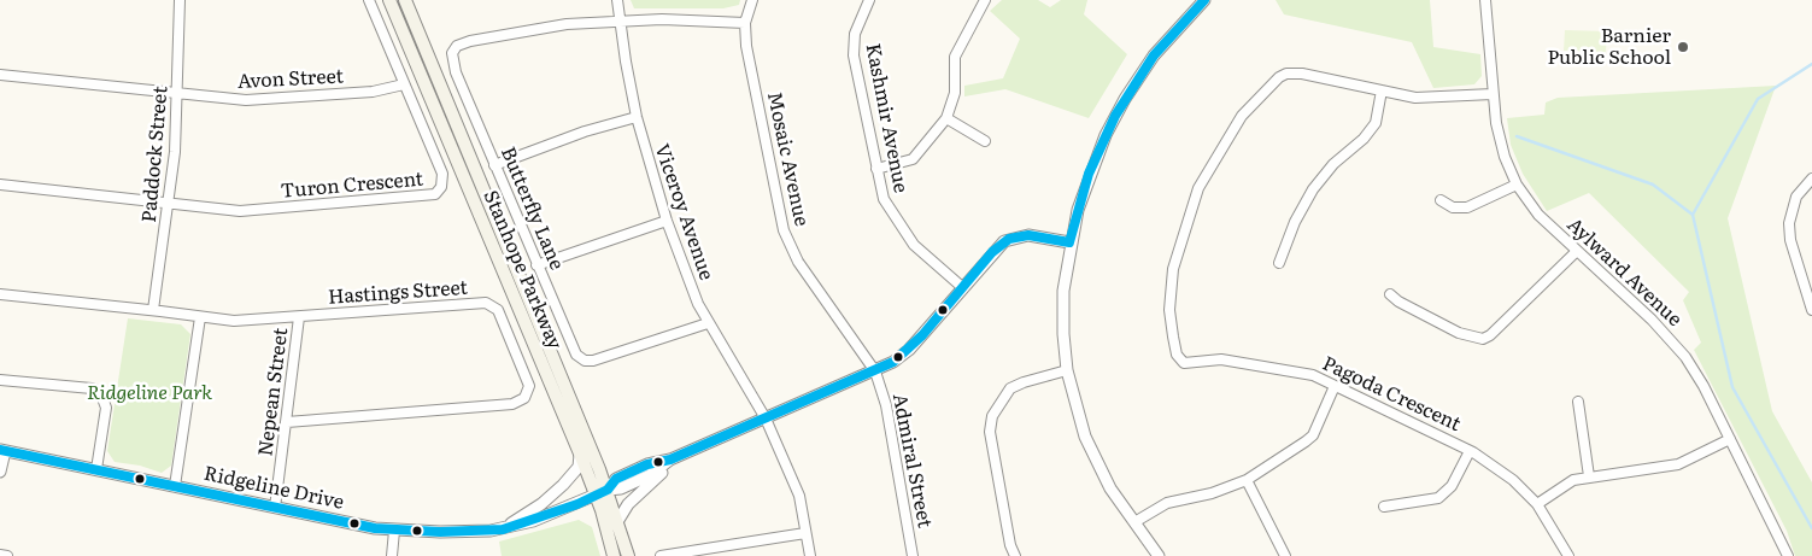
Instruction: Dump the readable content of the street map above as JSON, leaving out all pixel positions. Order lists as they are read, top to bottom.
{
  "streets": {
    "main road": ["Stanhope Parkway"],
    "street": [
      "Avon Street",
      "Kashmir Avenue",
      "Paddock Street",
      "Mosaic Avenue",
      "Turon Crescent",
      "Butterfly Lane",
      "Viceroy Avenue",
      "Aylward Avenue",
      "Hastings Street",
      "Nepean Street",
      "Pagoda Crescent",
      "Admiral Street",
      "Ridgeline Drive"
    ]
  },
  "crossings": [
    ["Avon Street", "Paddock Street"],
    ["Avon Street", "Turon Crescent"],
    ["Kashmir Avenue", "Ridgeline Drive"],
    ["Paddock Street", "Turon Crescent"],
    ["Paddock Street", "Hastings Street"],
    ["Mosaic Avenue", "Admiral Street"],
    ["Mosaic Avenue", "Ridgeline Drive"],
    ["Butterfly Lane", "Viceroy Avenue"],
    ["Viceroy Avenue", "Ridgeline Drive"],
    ["Stanhope Parkway", "Ridgeline Drive"],
    ["Aylward Avenue", "Pagoda Crescent"],
    ["Hastings Street", "Nepean Street"],
    ["Nepean Street", "Ridgeline Drive"],
    ["Admiral Street", "Ridgeline Drive"]
  ],
  "parks": ["Ridgeline Park"],
  "places": ["Barnier Public School"]
}
